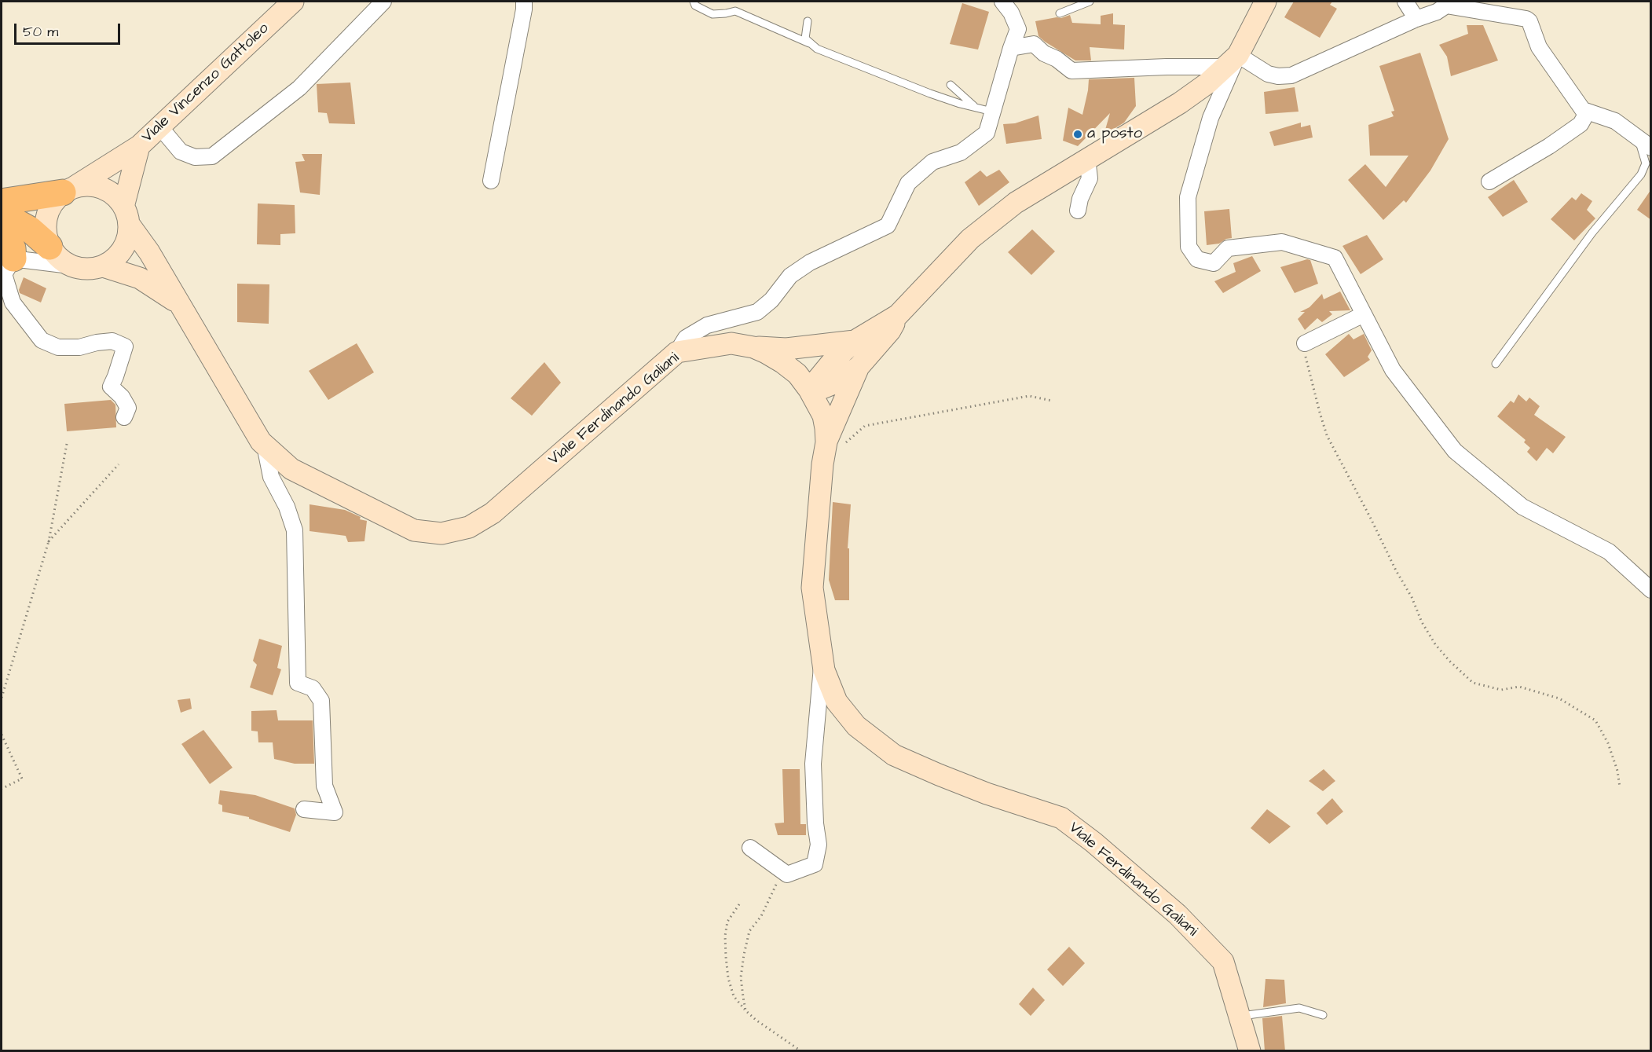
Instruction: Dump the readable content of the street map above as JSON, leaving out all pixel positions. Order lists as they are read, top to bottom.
{
  "streets": {
    "main road": ["Viale Vincenzo Gattoleo", "Viale Ferdinando Galiani"]
  },
  "crossings": [
    ["Viale Vincenzo Gattoleo", "Viale Ferdinando Galiani"]
  ],
  "places": ["a posto"],
  "scale_bar": "50 m"
}
